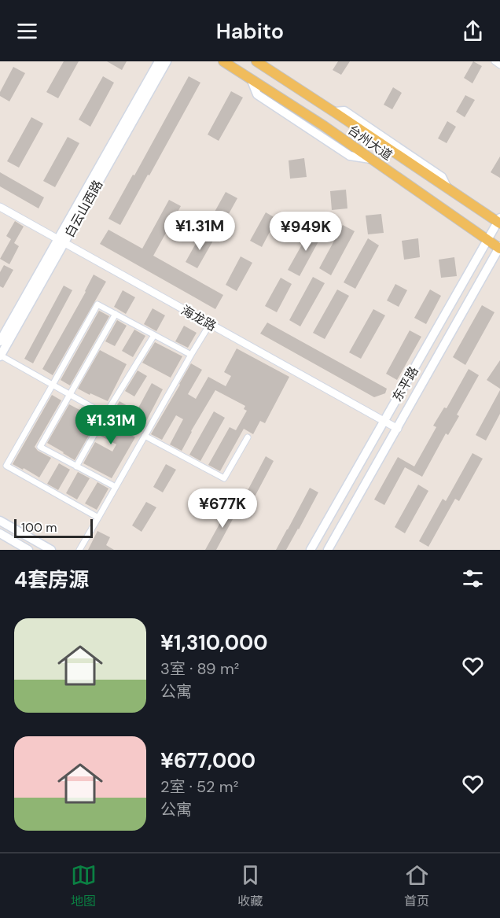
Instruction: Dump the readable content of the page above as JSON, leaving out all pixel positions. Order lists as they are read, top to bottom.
{
  "streets": {
    "main road": ["台州大道", "白云山西路", "东平路"],
    "street": ["海龙路"]
  },
  "crossings": [
    ["台州大道", "东平路"],
    ["白云山西路", "海龙路"],
    ["海龙路", "东平路"]
  ],
  "scale_bar": "100 m",
  "page": {
    "header": "Habito",
    "price": [
      "¥1.31M",
      "¥949K",
      "¥1.31M",
      "¥677K"
    ],
    "scale": "100 m",
    "heading": "4套房源",
    "list": [
      {
        "name": "¥1,310,000",
        "note": "3室 · 89 m² · 公寓"
      },
      {
        "name": "¥677,000",
        "note": "2室 · 52 m² · 公寓"
      }
    ],
    "tabs": ["地图", "收藏", "首页"]
  }
}
